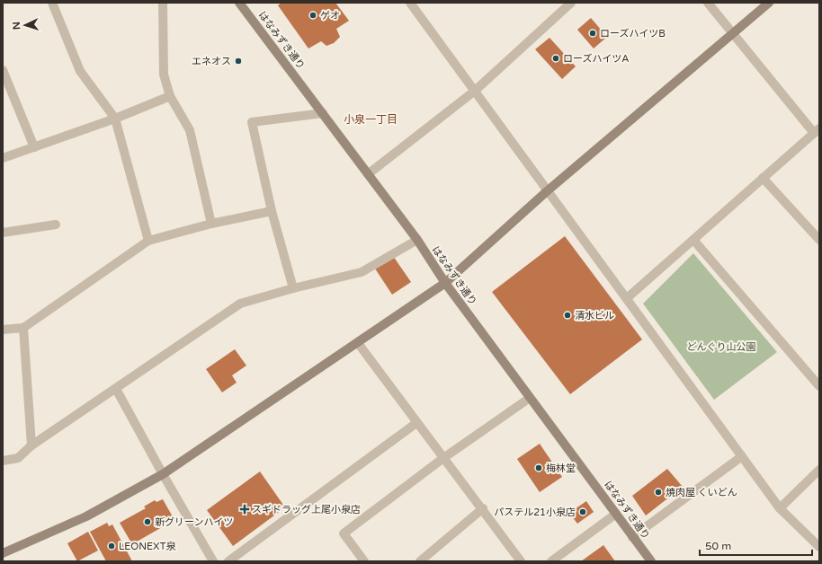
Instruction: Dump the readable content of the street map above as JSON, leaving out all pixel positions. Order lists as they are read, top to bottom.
{
  "streets": {
    "street": ["はなみずき通り"]
  },
  "districts": ["小泉一丁目"],
  "parks": ["どんぐり山公園"],
  "places": {
    "other": [
      "ゲオ",
      "ローズハイツB",
      "ローズハイツA",
      "エネオス",
      "清水ビル",
      "梅林堂",
      "焼肉屋 くいどん",
      "パステル21小泉店",
      "新グリーンハイツ",
      "LEONEXT泉"
    ],
    "health": ["スギドラッグ上尾小泉店"]
  },
  "scale_bar": "50 m",
  "north": "left"
}
